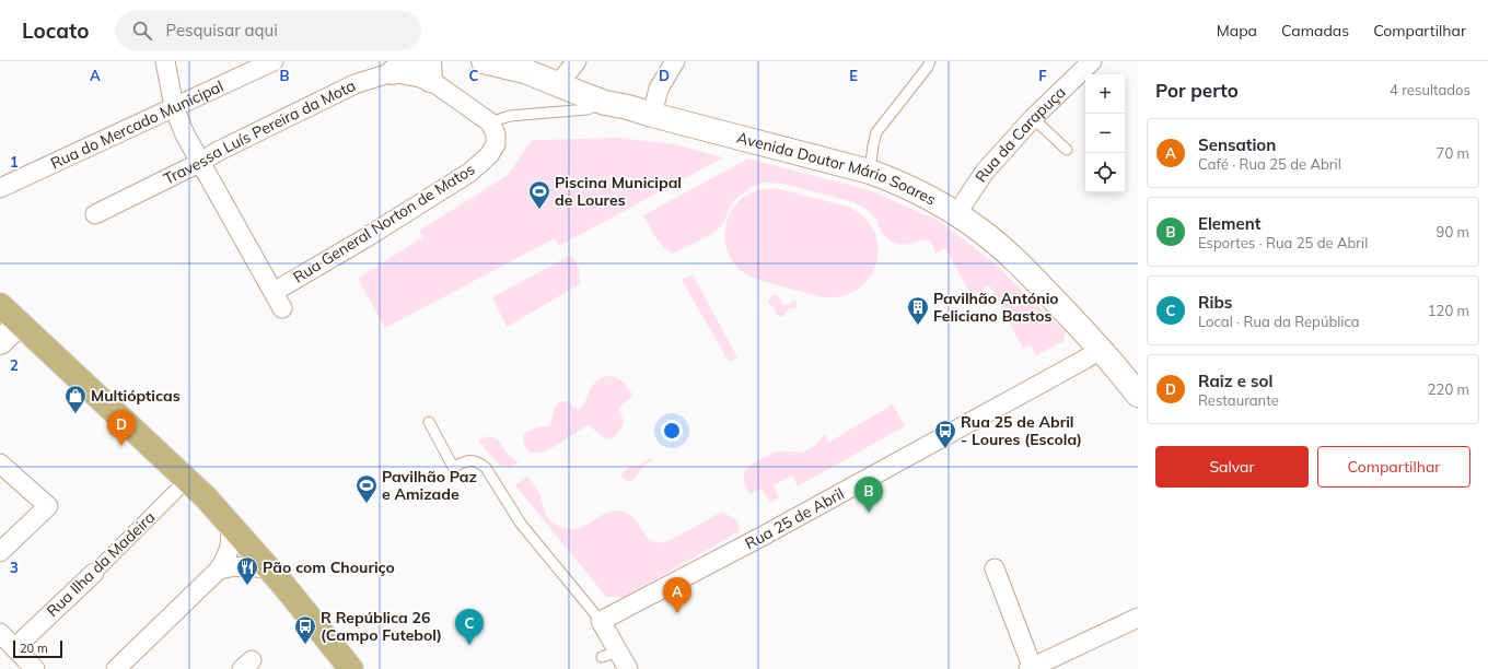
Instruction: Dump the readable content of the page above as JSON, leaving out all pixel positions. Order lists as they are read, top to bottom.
{
  "streets": {
    "street": [
      "Rua do Mercado Municipal",
      "Travessa Luís Pereira da Mota",
      "Rua da Carapuça",
      "Avenida Doutor Mário Soares",
      "Rua General Norton de Matos",
      "Rua 25 de Abril",
      "Rua Ilha da Madeira"
    ]
  },
  "crossings": [
    ["Travessa Luís Pereira da Mota", "Rua General Norton de Matos"],
    ["Rua da Carapuça", "Avenida Doutor Mário Soares"],
    ["Avenida Doutor Mário Soares", "Rua 25 de Abril"]
  ],
  "places": {
    "sports": ["Piscina Municipal de Loures", "Pavilhão Paz e Amizade"],
    "building": ["Pavilhão António Feliciano Bastos"],
    "shop": ["Multiópticas"],
    "bus stop": ["Rua 25 de Abril - Loures (Escola)", "R República 26 (Campo Futebol)"],
    "restaurant": ["Pão com Chouriço"]
  },
  "scale_bar": "20 m",
  "page": {
    "header": "Locato",
    "search": "Pesquisar aqui",
    "nav": ["Mapa", "Camadas", "Compartilhar"],
    "heading": ["Por perto", "4 resultados"],
    "map_buttons": ["+", "−"],
    "list": [
      {
        "mark": "A",
        "name": "Sensation",
        "note": "Café · Rua 25 de Abril",
        "value": "70 m"
      },
      {
        "mark": "B",
        "name": "Element",
        "note": "Esportes · Rua 25 de Abril",
        "value": "90 m"
      },
      {
        "mark": "C",
        "name": "Ribs",
        "note": "Local · Rua da República",
        "value": "120 m"
      },
      {
        "mark": "D",
        "name": "Raiz e sol",
        "note": "Restaurante",
        "value": "220 m"
      }
    ],
    "pins": [
      "D",
      "B",
      "A",
      "C"
    ],
    "buttons": ["Salvar", "Compartilhar"],
    "scale": "20 m"
  },
  "grid": {
    "columns": [
      "A",
      "B",
      "C",
      "D",
      "E",
      "F"
    ],
    "rows": ["1", "2", "3"]
  }
}
